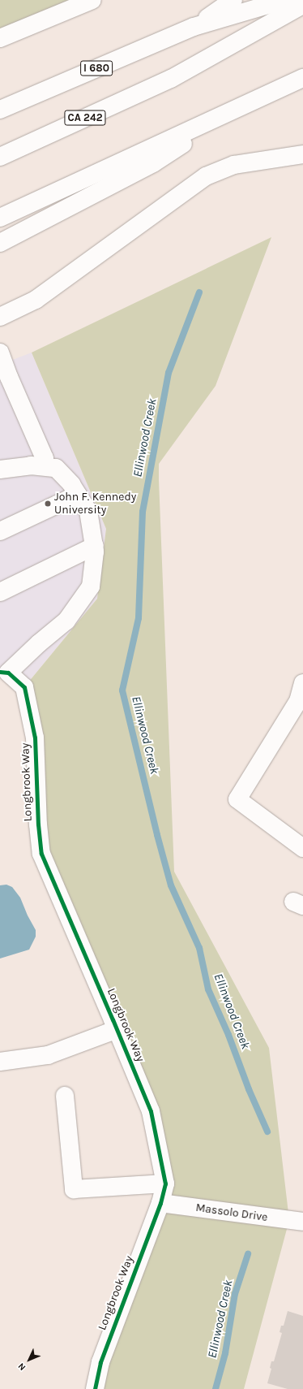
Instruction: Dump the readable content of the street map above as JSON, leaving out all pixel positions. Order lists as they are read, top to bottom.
{
  "streets": {
    "main road": [
      "I 680",
      "CA 242",
      "Longbrook Way",
      "Massolo Drive"
    ]
  },
  "crossings": [
    ["Longbrook Way", "Massolo Drive"]
  ],
  "water": ["Ellinwood Creek"],
  "places": ["John F. Kennedy University"],
  "north": "bottom left"
}
